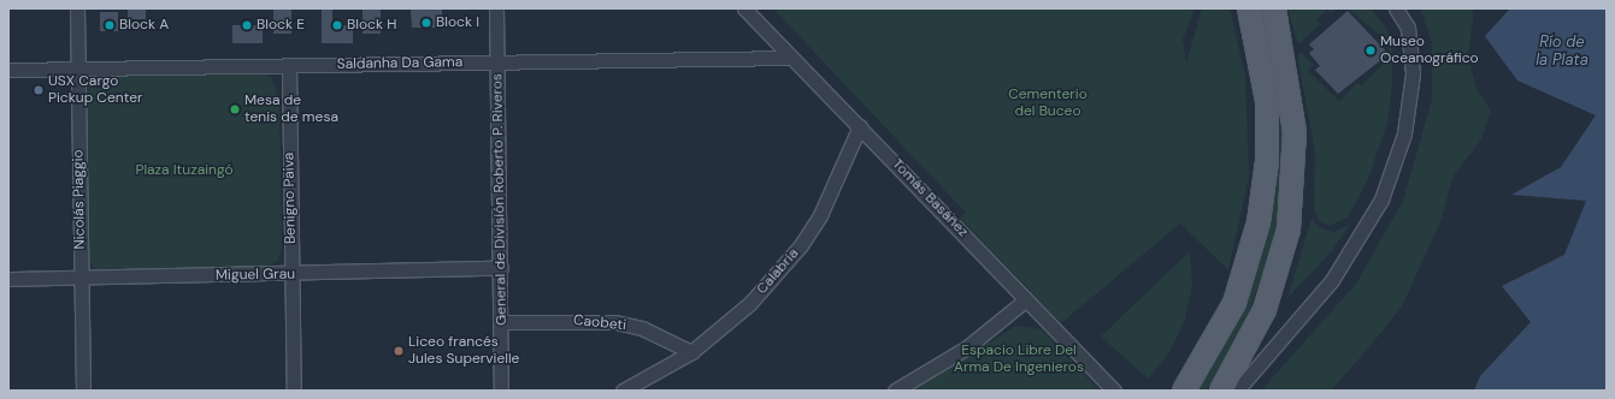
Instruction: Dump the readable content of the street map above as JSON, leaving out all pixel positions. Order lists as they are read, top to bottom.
{
  "streets": {
    "street": [
      "Saldanha Da Gama",
      "Benigno Paiva",
      "Tomás Basáñez",
      "Nicolás Piaggio",
      "General de División Roberto P. Riveros",
      "Calabria",
      "Miguel Grau",
      "Caobeti"
    ]
  },
  "crossings": [
    ["Saldanha Da Gama", "Benigno Paiva"],
    ["Saldanha Da Gama", "Tomás Basáñez"],
    ["Saldanha Da Gama", "Nicolás Piaggio"],
    ["Saldanha Da Gama", "General de División Roberto P. Riveros"],
    ["Benigno Paiva", "Miguel Grau"],
    ["Tomás Basáñez", "Calabria"],
    ["Nicolás Piaggio", "Miguel Grau"],
    ["General de División Roberto P. Riveros", "Miguel Grau"],
    ["General de División Roberto P. Riveros", "Caobeti"],
    ["Calabria", "Caobeti"]
  ],
  "water": ["Río de la Plata"],
  "parks": ["Cementerio del Buceo", "Plaza Ituzaingó", "Espacio Libre Del Arma De Ingenieros"],
  "places": [
    "Block I",
    "Block A",
    "Block E",
    "Block H",
    "Museo Oceanográfico",
    "USX Cargo Pickup Center",
    "Mesa de tenis de mesa",
    "Liceo francés Jules Supervielle"
  ]
}
